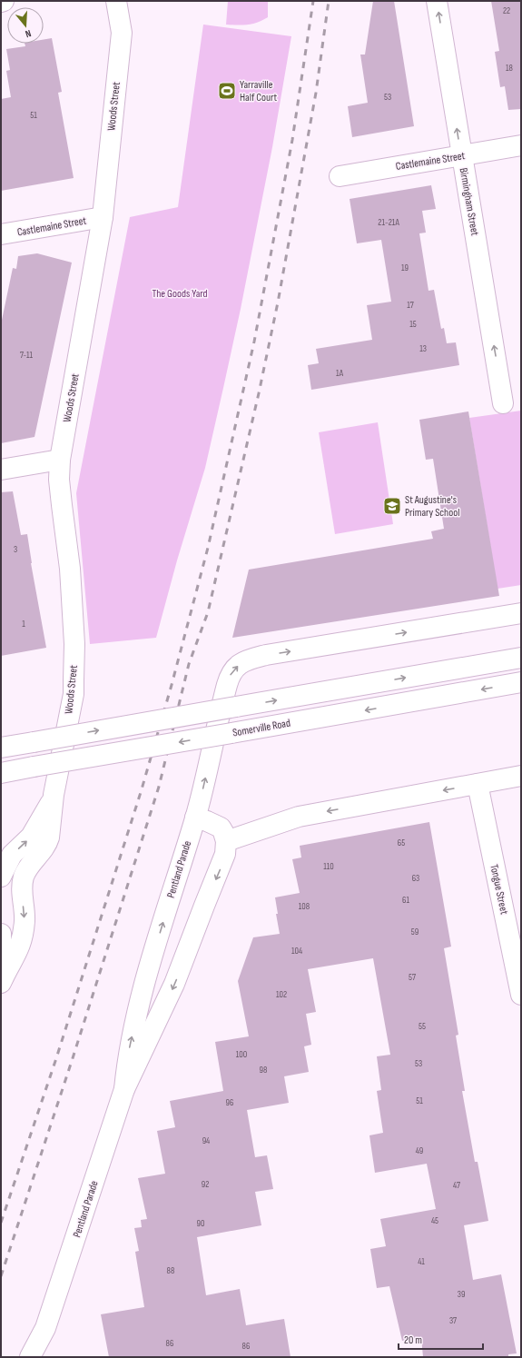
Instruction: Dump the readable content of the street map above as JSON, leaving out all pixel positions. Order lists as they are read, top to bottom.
{
  "streets": {
    "street": [
      "Woods Street",
      "Castlemaine Street",
      "Birmingham Street",
      "Somerville Road",
      "Pentland Parade",
      "Tongue Street"
    ]
  },
  "crossings": [
    ["Woods Street", "Castlemaine Street"],
    ["Castlemaine Street", "Birmingham Street"]
  ],
  "one_way": ["Birmingham Street"],
  "parks": ["The Goods Yard"],
  "places": {
    "sports": ["Yarraville Half Court"],
    "school or university": ["St Augustine's Primary School"]
  },
  "house_numbers": [
    "22",
    "18",
    "53",
    "51",
    "21-21A",
    "19",
    "17",
    "15",
    "13",
    "7-11",
    "1A",
    "3",
    "1",
    "65",
    "110",
    "63",
    "61",
    "108",
    "59",
    "104",
    "57",
    "102",
    "55",
    "100",
    "53",
    "98",
    "51",
    "96",
    "94",
    "49",
    "92",
    "47",
    "45",
    "90",
    "41",
    "88",
    "39",
    "37",
    "86",
    "86"
  ],
  "scale_bar": "20 m",
  "north": "bottom"
}
